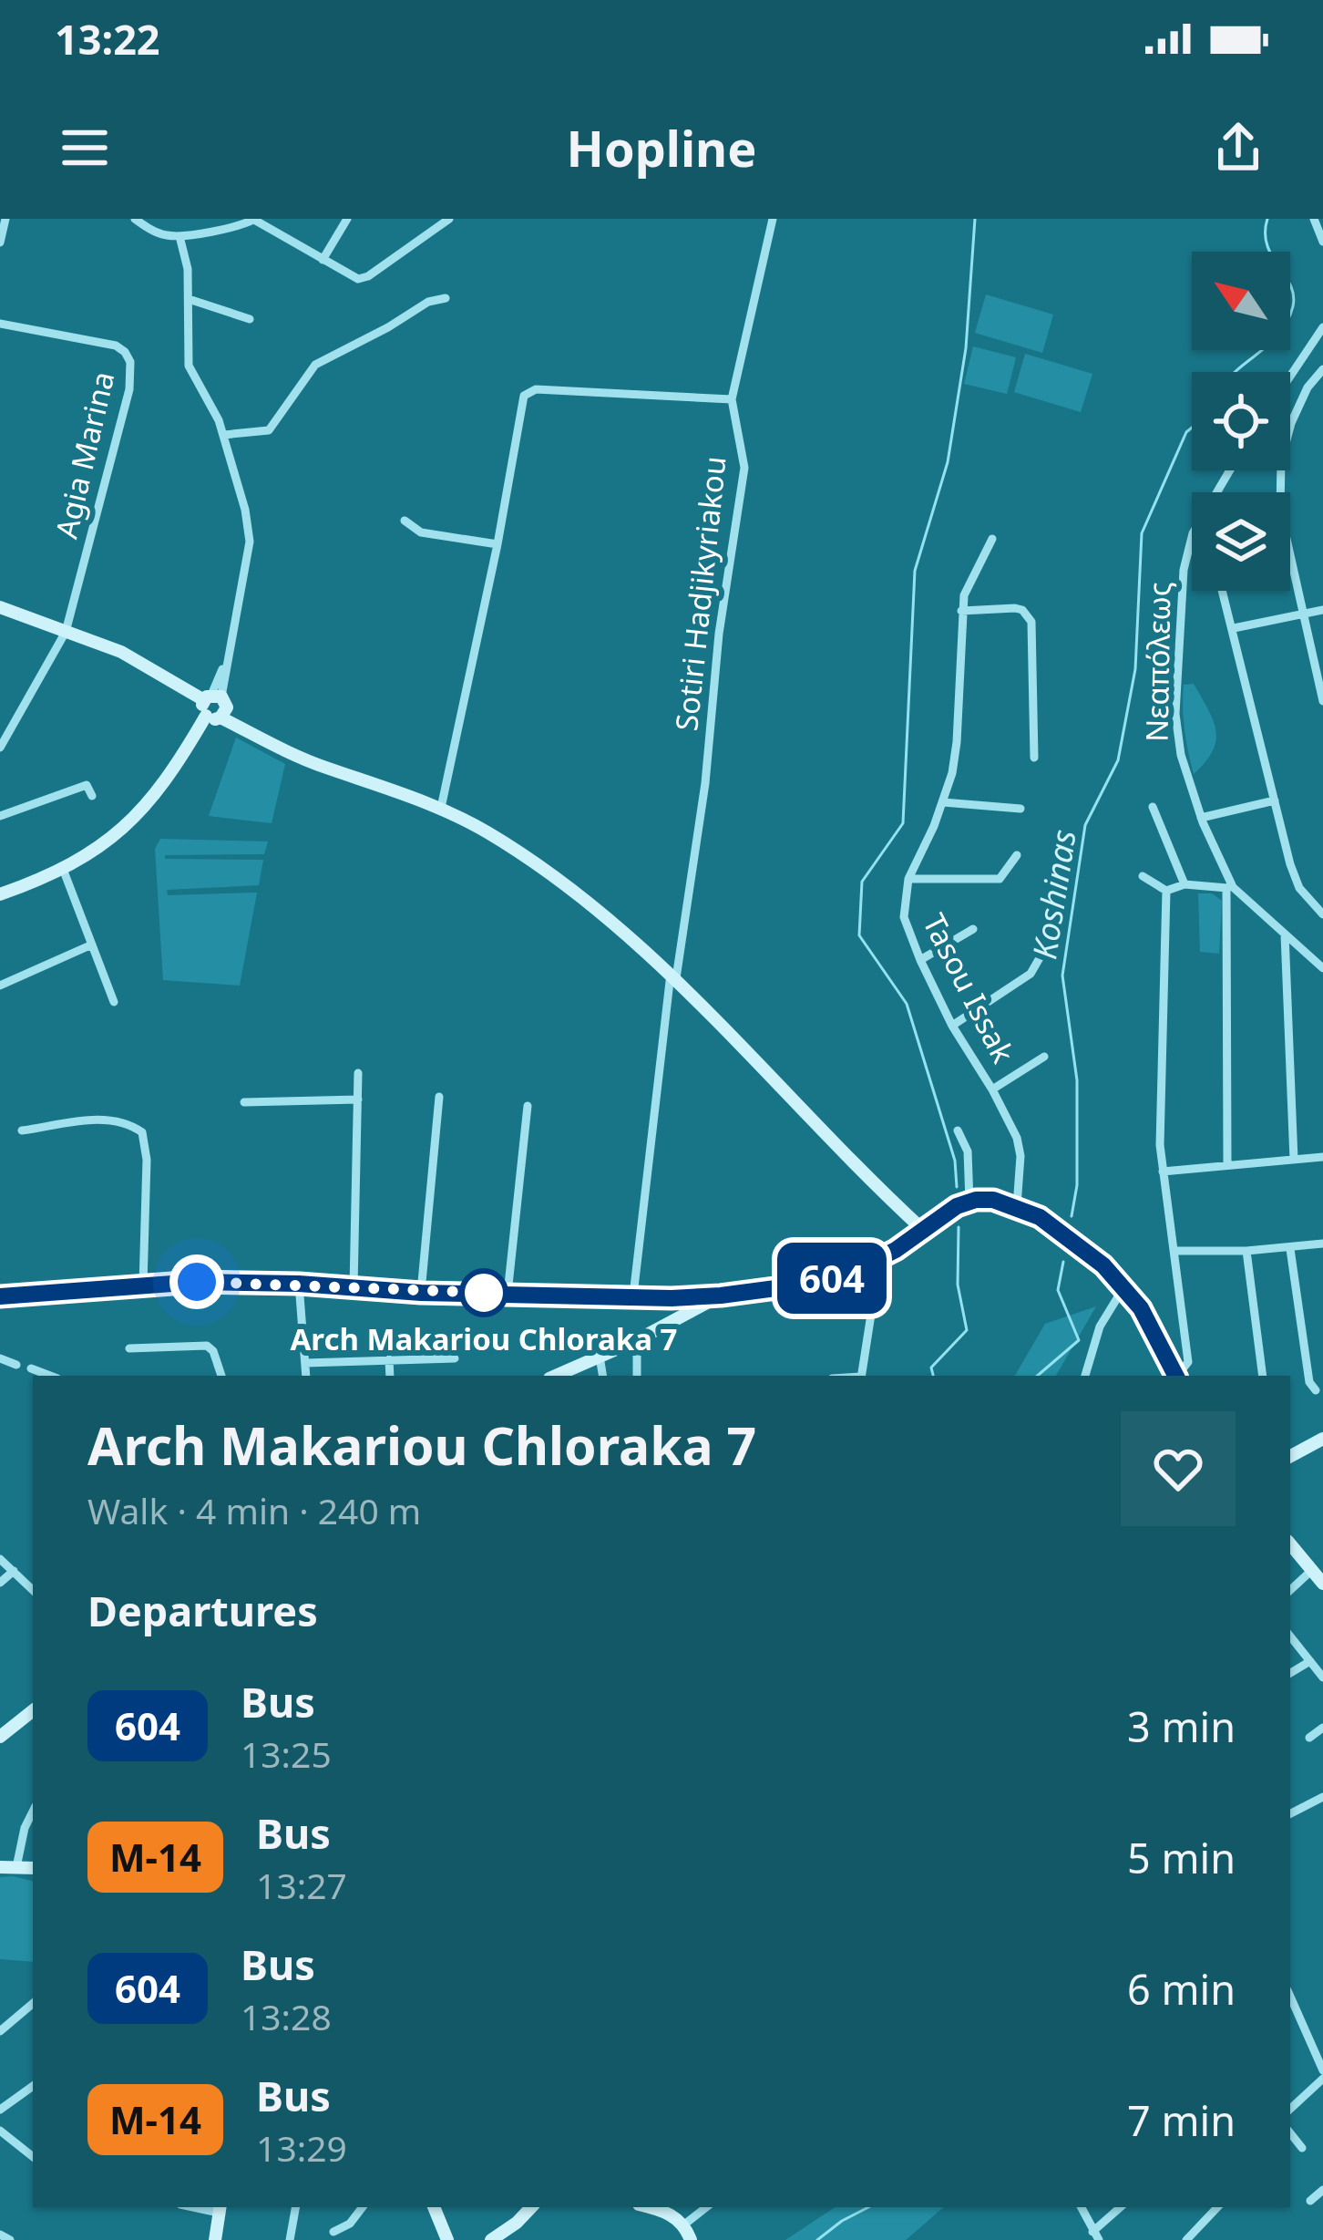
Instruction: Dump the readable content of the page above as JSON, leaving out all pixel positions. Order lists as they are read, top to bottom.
{
  "streets": {
    "street": [
      "Agia Marina",
      "Sotiri Hadjikyriakou",
      "Νεαπόλεως",
      "Tasou Issak"
    ]
  },
  "water": ["Koshinas"],
  "places": ["Arch Makariou Chloraka 7"],
  "lines": ["bus line 604"],
  "north": "top left",
  "page": {
    "status": "13:22",
    "header": "Hopline",
    "on_map": "604",
    "heading": [
      ["Arch Makariou Chloraka 7", "Walk · 4 min · 240 m"],
      "Departures"
    ],
    "list": [
      {
        "mark": "604",
        "name": "Bus",
        "note": "13:25",
        "value": "3 min"
      },
      {
        "mark": "M-14",
        "name": "Bus",
        "note": "13:27",
        "value": "5 min"
      },
      {
        "mark": "604",
        "name": "Bus",
        "note": "13:28",
        "value": "6 min"
      },
      {
        "mark": "M-14",
        "name": "Bus",
        "note": "13:29",
        "value": "7 min"
      }
    ]
  }
}
